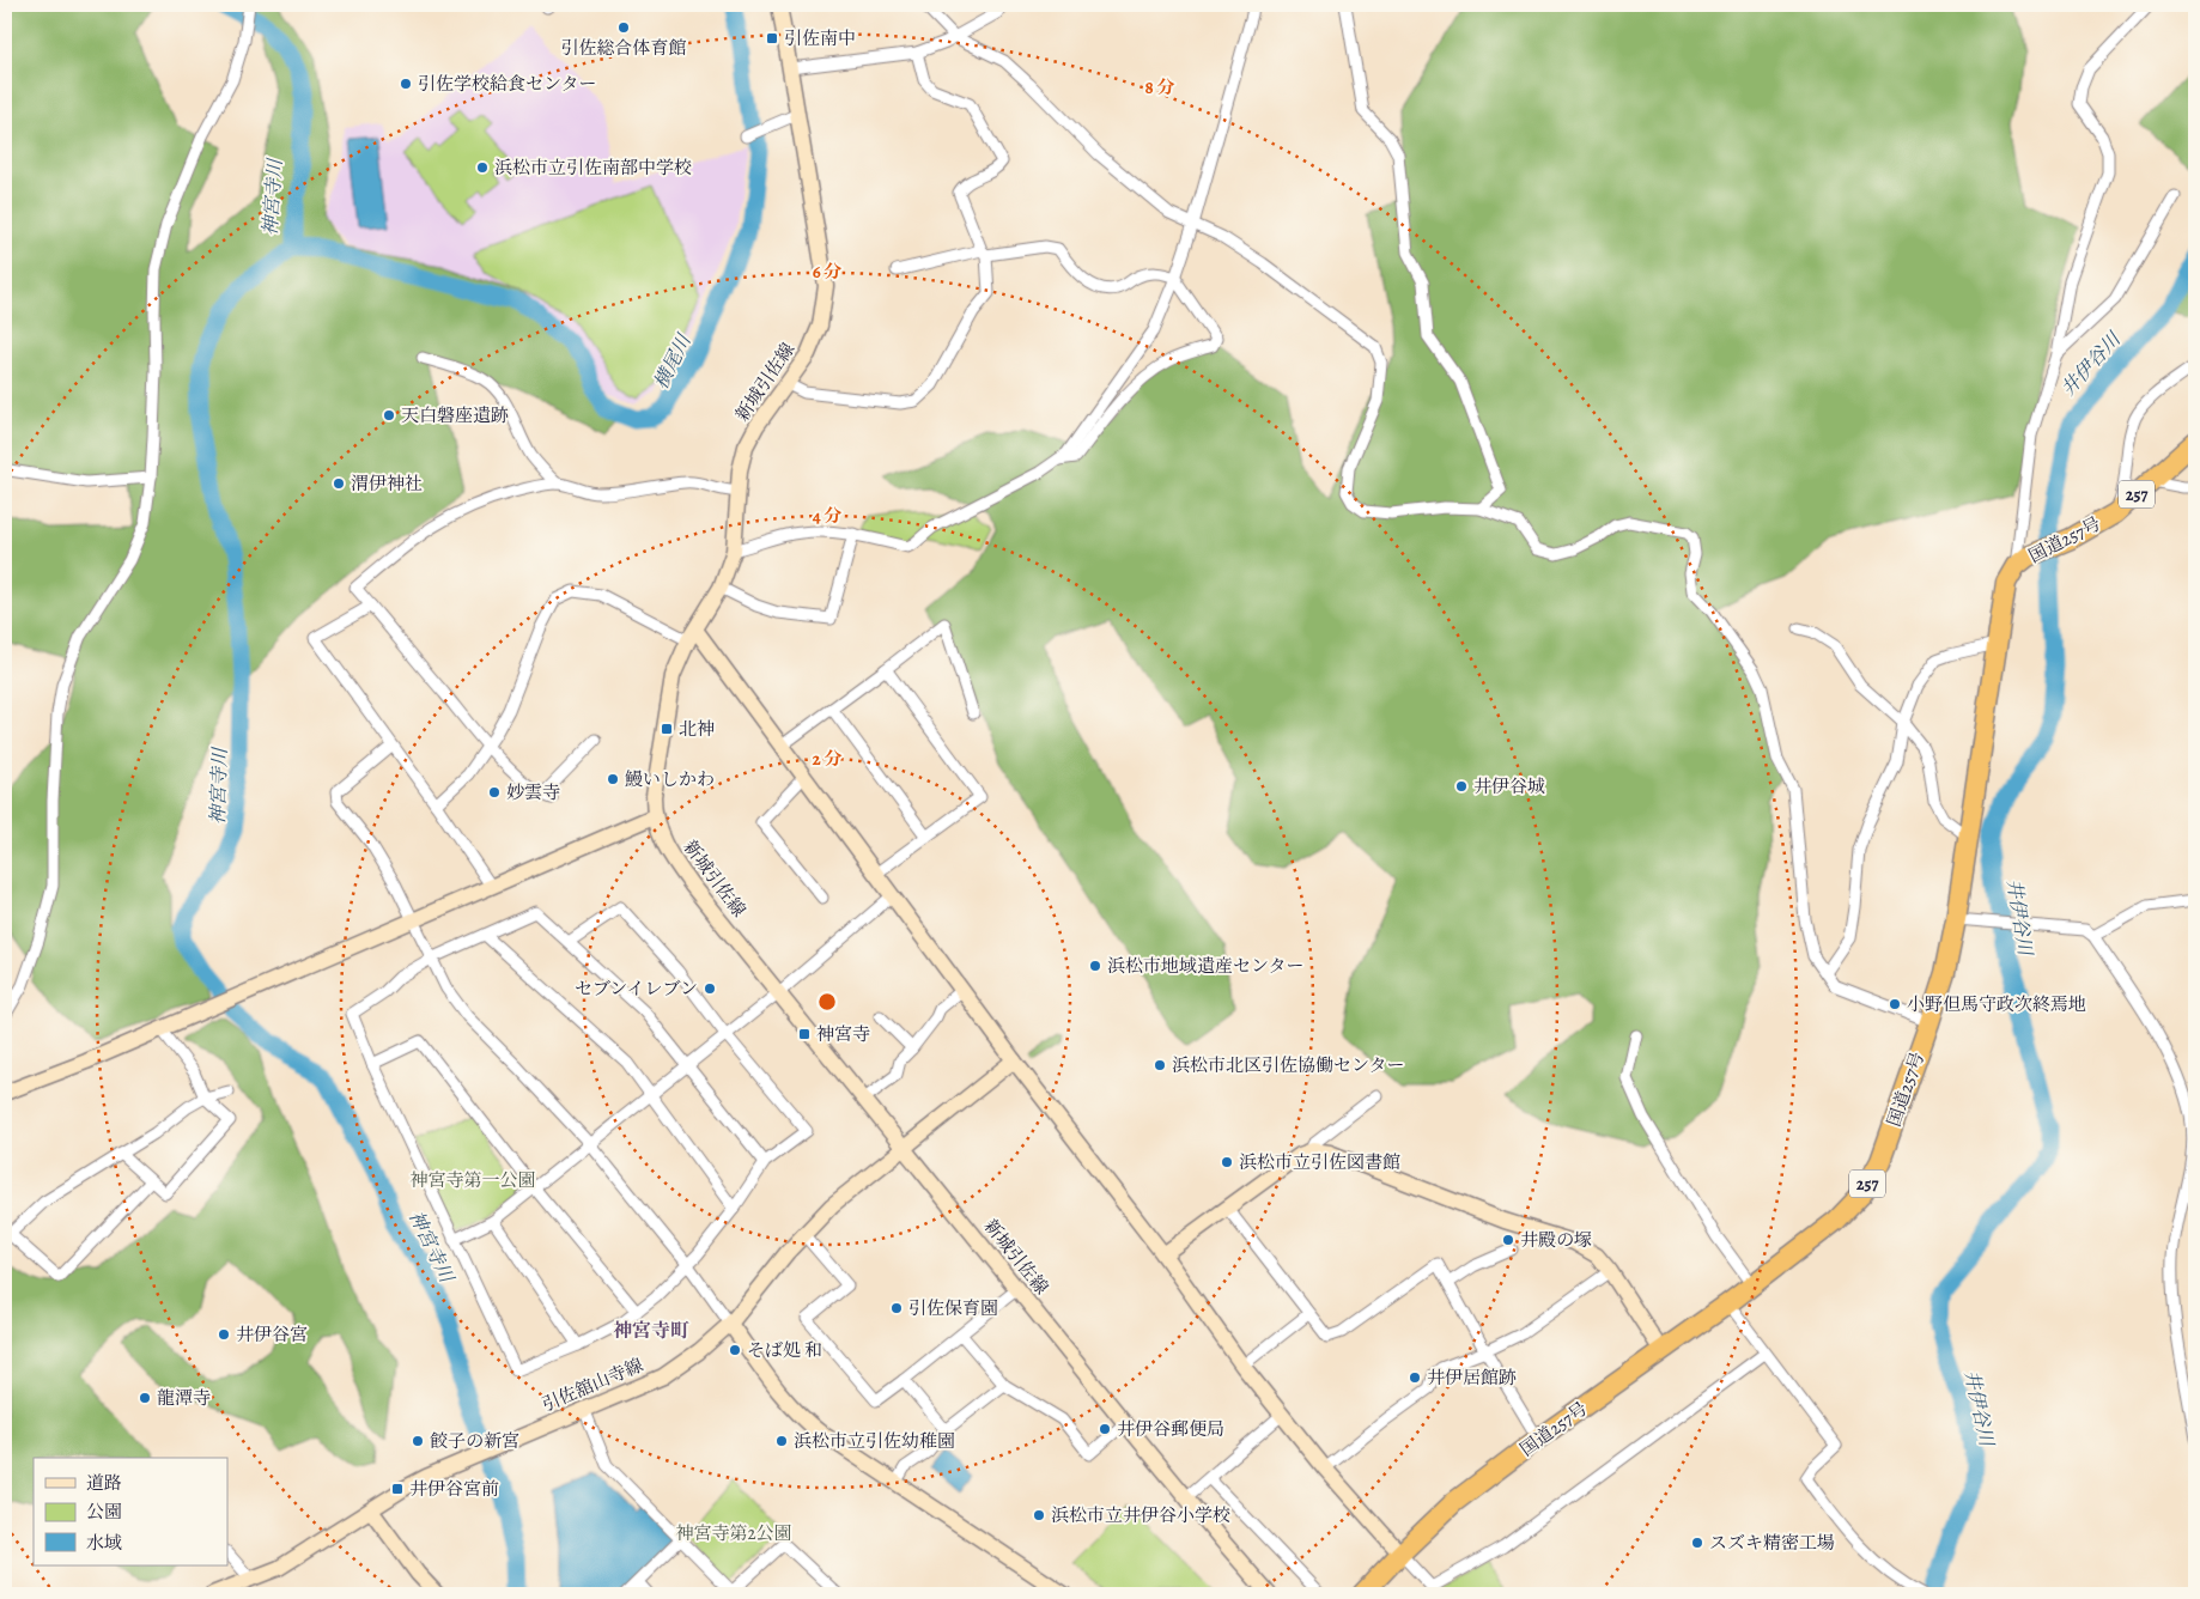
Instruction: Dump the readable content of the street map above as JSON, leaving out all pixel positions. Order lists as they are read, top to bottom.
{
  "streets": {
    "highway": ["257", "国道257号"],
    "street": ["新城引佐線", "引佐舘山寺線"]
  },
  "crossings": [
    ["新城引佐線", "引佐舘山寺線"]
  ],
  "districts": ["神宮寺町"],
  "water": ["神宮寺川", "横尾川", "井伊谷川"],
  "parks": ["神宮寺第一公園", "神宮寺第2公園"],
  "places": {
    "other": [
      "引佐総合体育館",
      "引佐学校給食センター",
      "浜松市立引佐南部中学校",
      "天白磐座遺跡",
      "渭伊神社",
      "鰻いしかわ",
      "井伊谷城",
      "妙雲寺",
      "浜松市地域遺産センター",
      "セブンイレブン",
      "小野但馬守政次終焉地",
      "浜松市北区引佐協働センター",
      "浜松市立引佐図書館",
      "井殿の塚",
      "引佐保育園",
      "井伊谷宮",
      "そば処 和",
      "井伊居館跡",
      "龍潭寺",
      "井伊谷郵便局",
      "餃子の新宮",
      "浜松市立引佐幼稚園",
      "浜松市立井伊谷小学校",
      "スズキ精密工場"
    ],
    "transit": [
      "引佐南中",
      "北神",
      "神宮寺",
      "井伊谷宮前"
    ]
  },
  "legend": ["道路", "公園", "水域"],
  "rings": [
    "8 分",
    "6 分",
    "4 分",
    "2 分"
  ]
}
